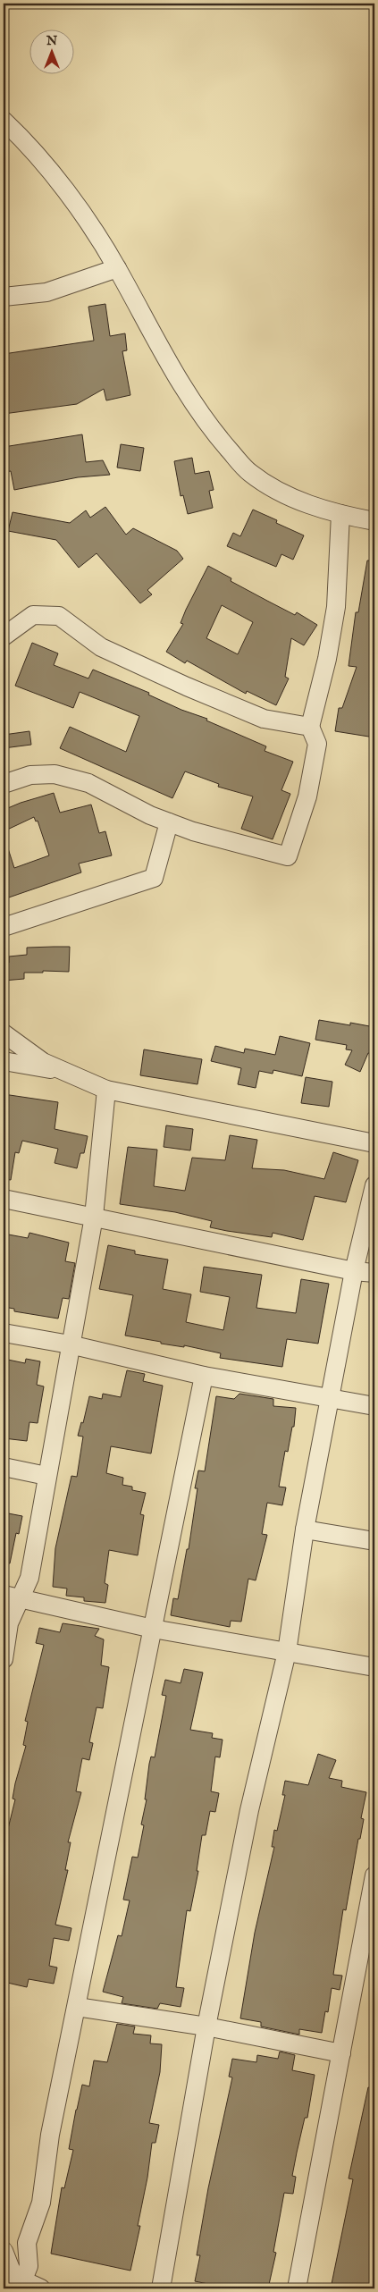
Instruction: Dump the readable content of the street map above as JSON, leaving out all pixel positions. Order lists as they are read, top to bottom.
{
  "north": "top"
}
